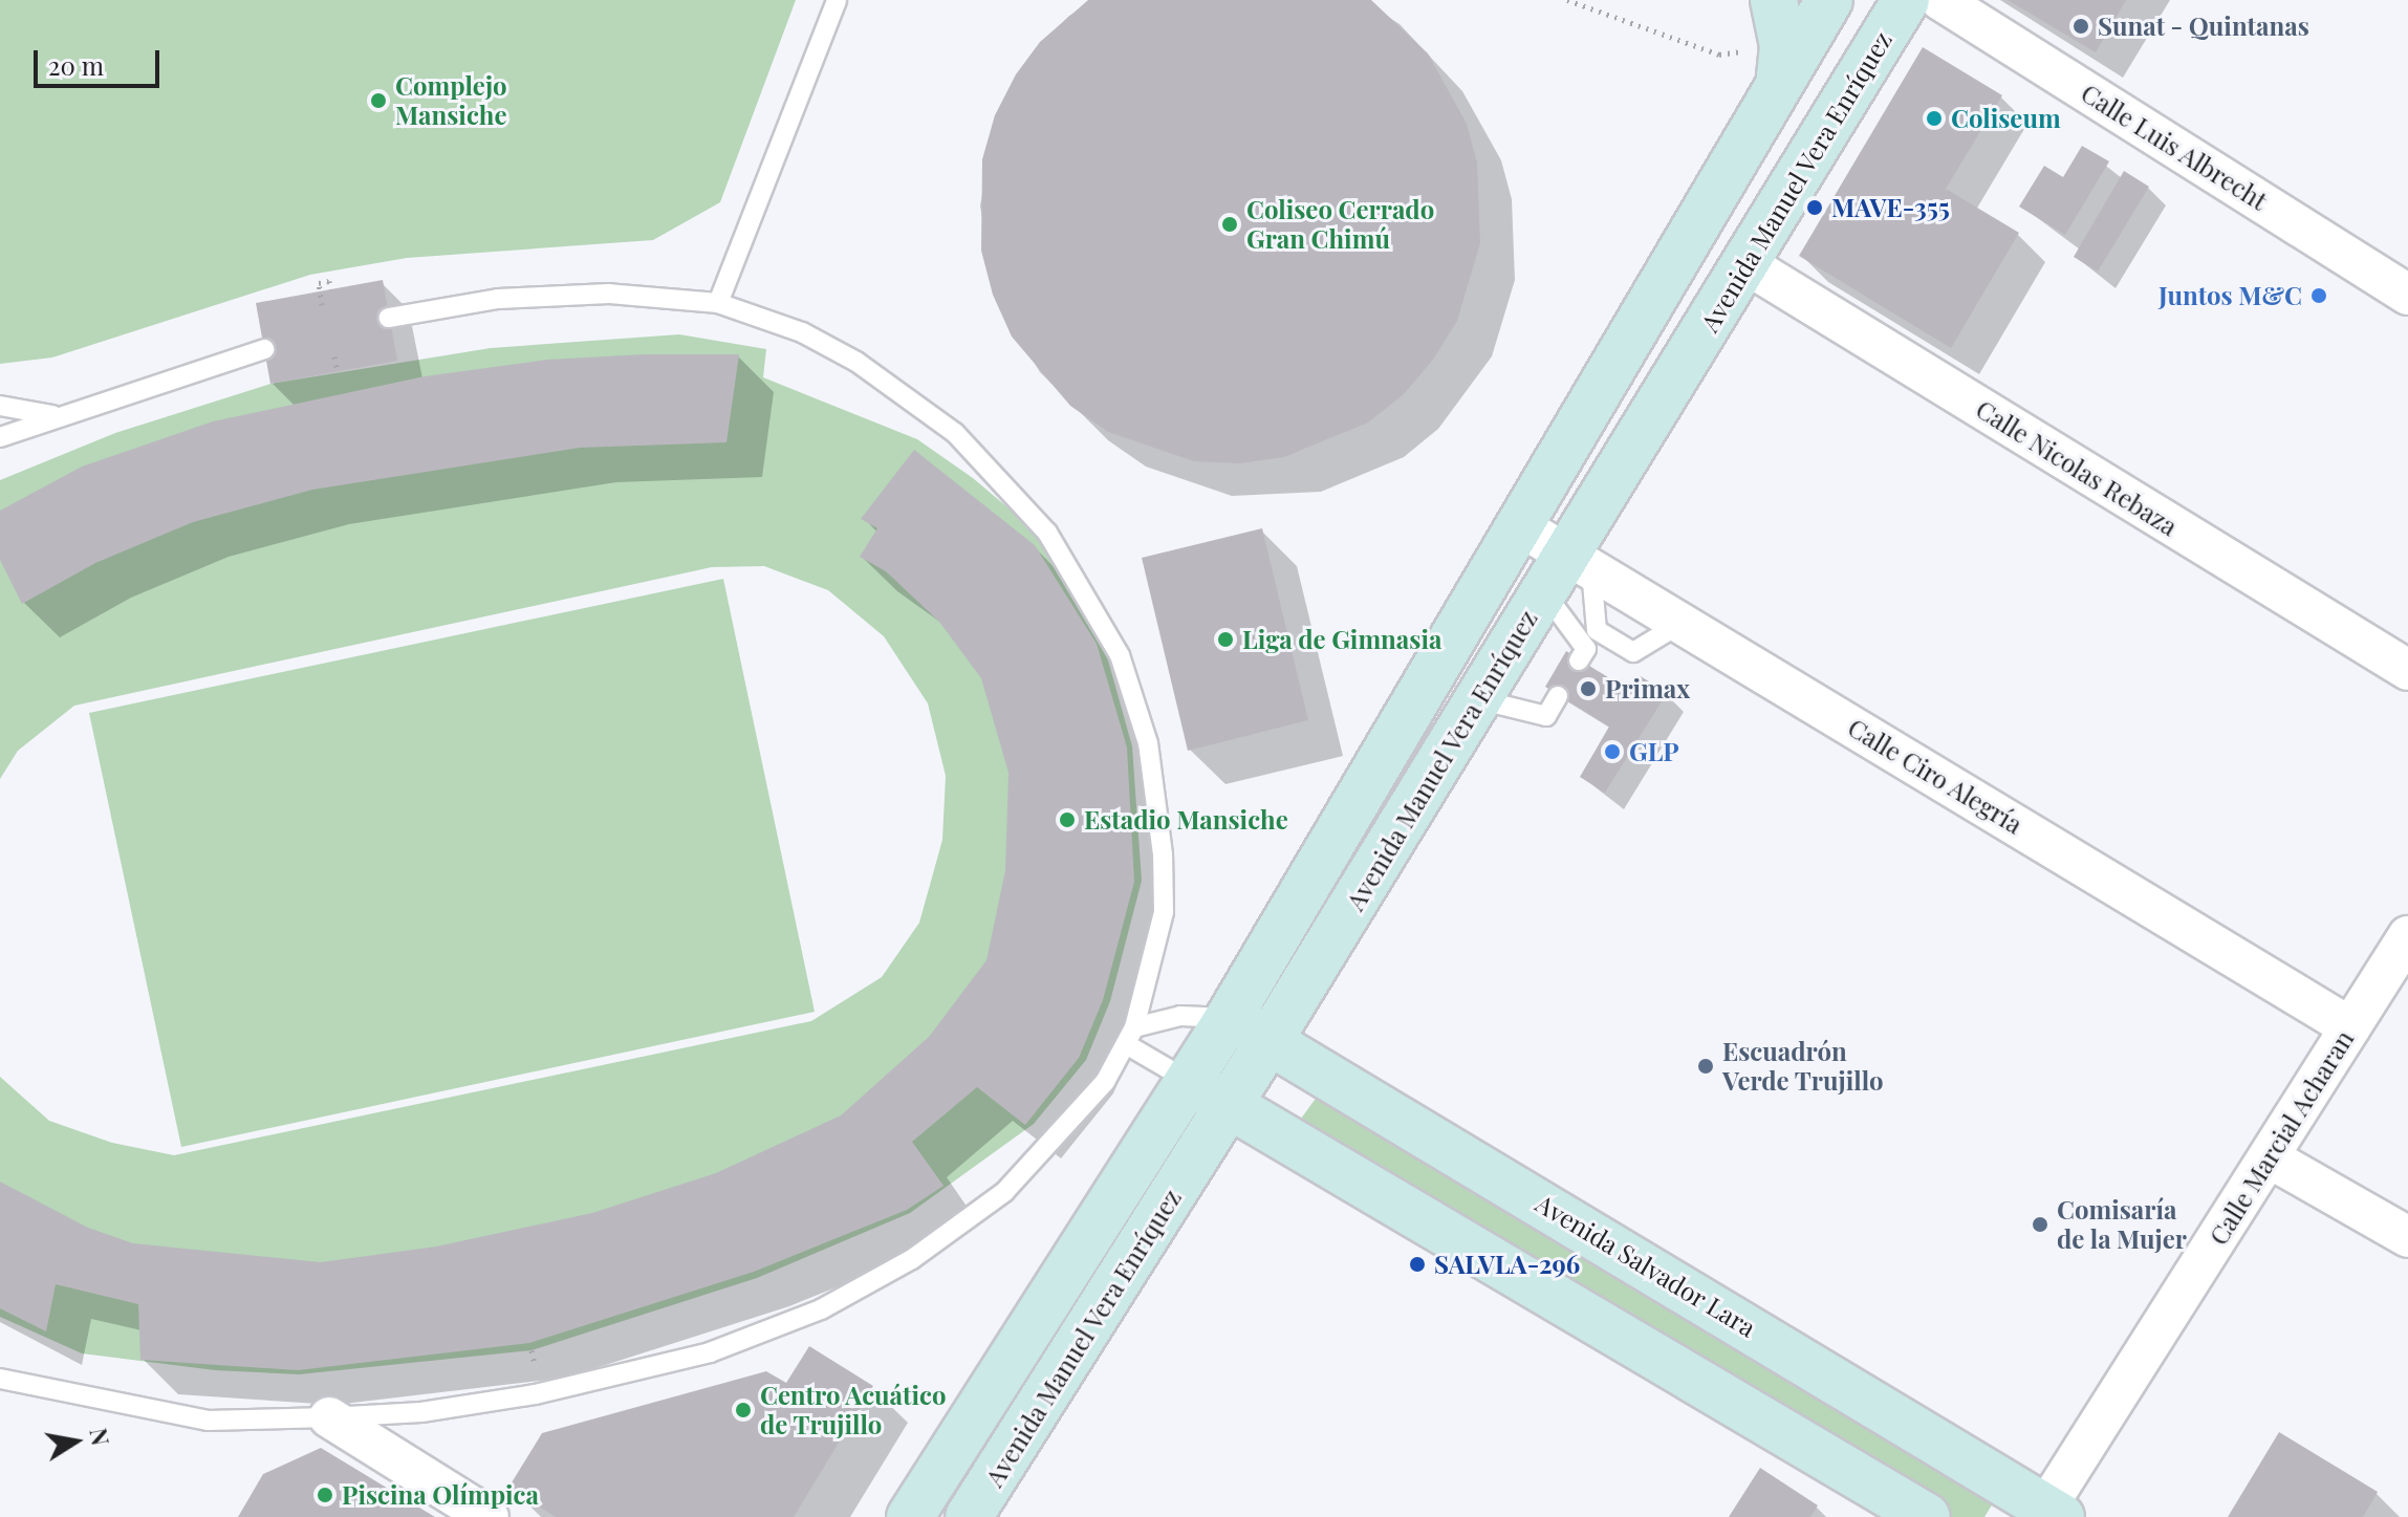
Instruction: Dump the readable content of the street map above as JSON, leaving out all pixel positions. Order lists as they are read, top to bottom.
{
  "streets": {
    "main road": ["Avenida Manuel Vera Enríquez", "Avenida Salvador Lara"],
    "street": [
      "Calle Luis Albrecht",
      "Calle Nicolas Rebaza",
      "Calle Ciro Alegría",
      "Calle Marcial Acharan"
    ]
  },
  "crossings": [
    ["Avenida Manuel Vera Enríquez", "Calle Nicolas Rebaza"],
    ["Avenida Manuel Vera Enríquez", "Calle Ciro Alegría"],
    ["Avenida Manuel Vera Enríquez", "Avenida Salvador Lara"],
    ["Calle Ciro Alegría", "Calle Marcial Acharan"],
    ["Calle Marcial Acharan", "Avenida Salvador Lara"]
  ],
  "places": [
    "Sunat - Quintanas",
    "Complejo Mansiche",
    "Coliseum",
    "MAVE-355",
    "Coliseo Cerrado Gran Chimú",
    "Juntos M&C",
    "Liga de Gimnasia",
    "Primax",
    "GLP",
    "Estadio Mansiche",
    "Escuadrón Verde Trujillo",
    "Comisaría de la Mujer",
    "SALVLA-296",
    "Centro Acuático de Trujillo",
    "Piscina Olímpica"
  ],
  "scale_bar": "20 m",
  "north": "right"
}
